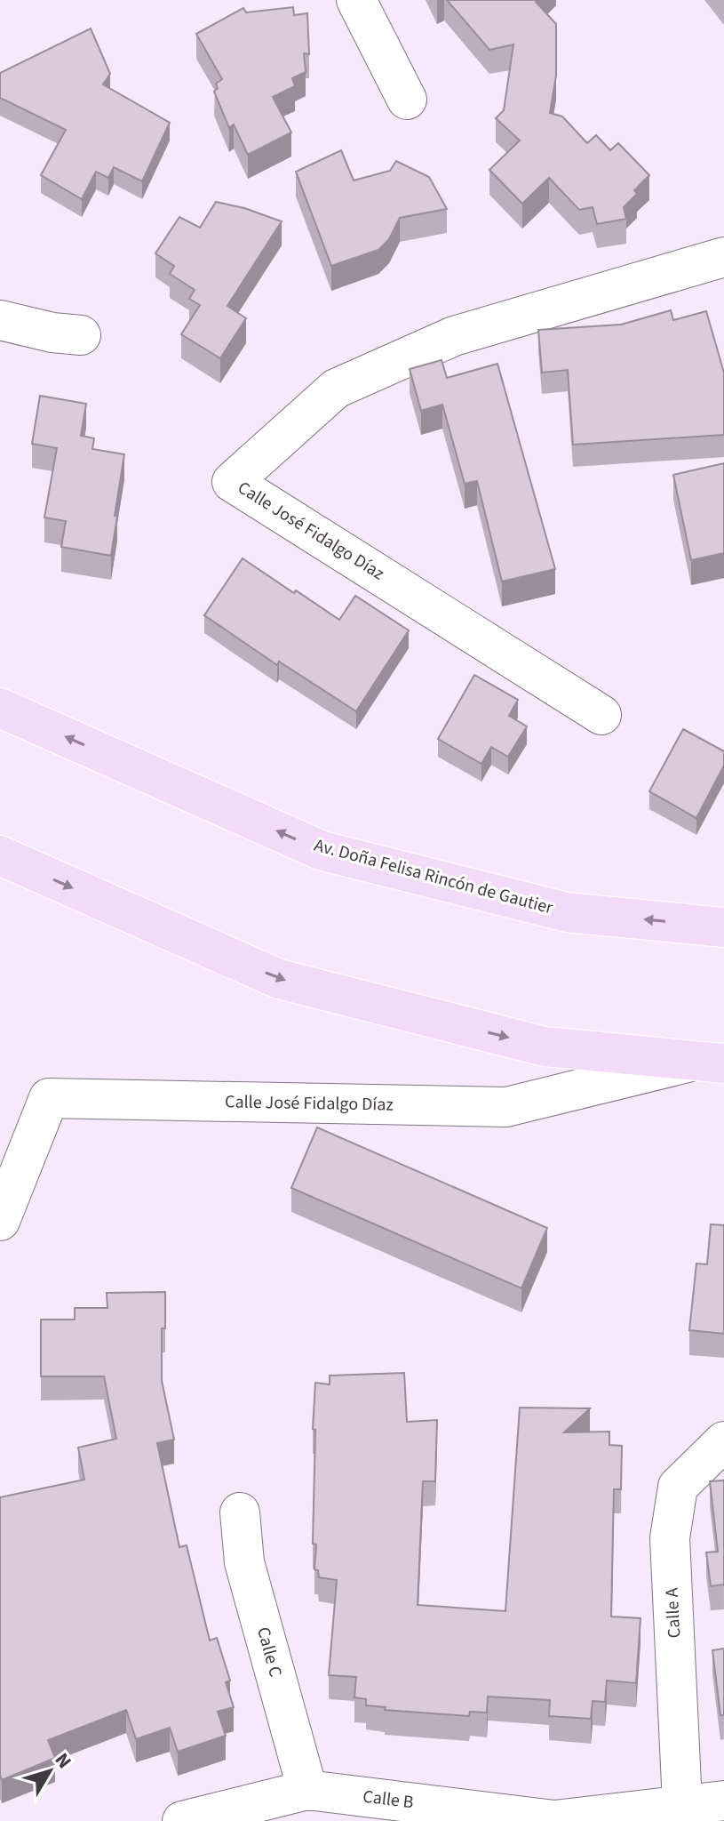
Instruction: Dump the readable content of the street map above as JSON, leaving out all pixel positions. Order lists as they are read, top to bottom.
{
  "streets": {
    "main road": ["Av. Doña Felisa Rincón de Gautier"],
    "street": [
      "Calle José Fidalgo Díaz",
      "Calle A",
      "Calle C",
      "Calle B"
    ]
  },
  "crossings": [
    ["Calle A", "Calle B"],
    ["Calle C", "Calle B"]
  ],
  "north": "top right"
}
